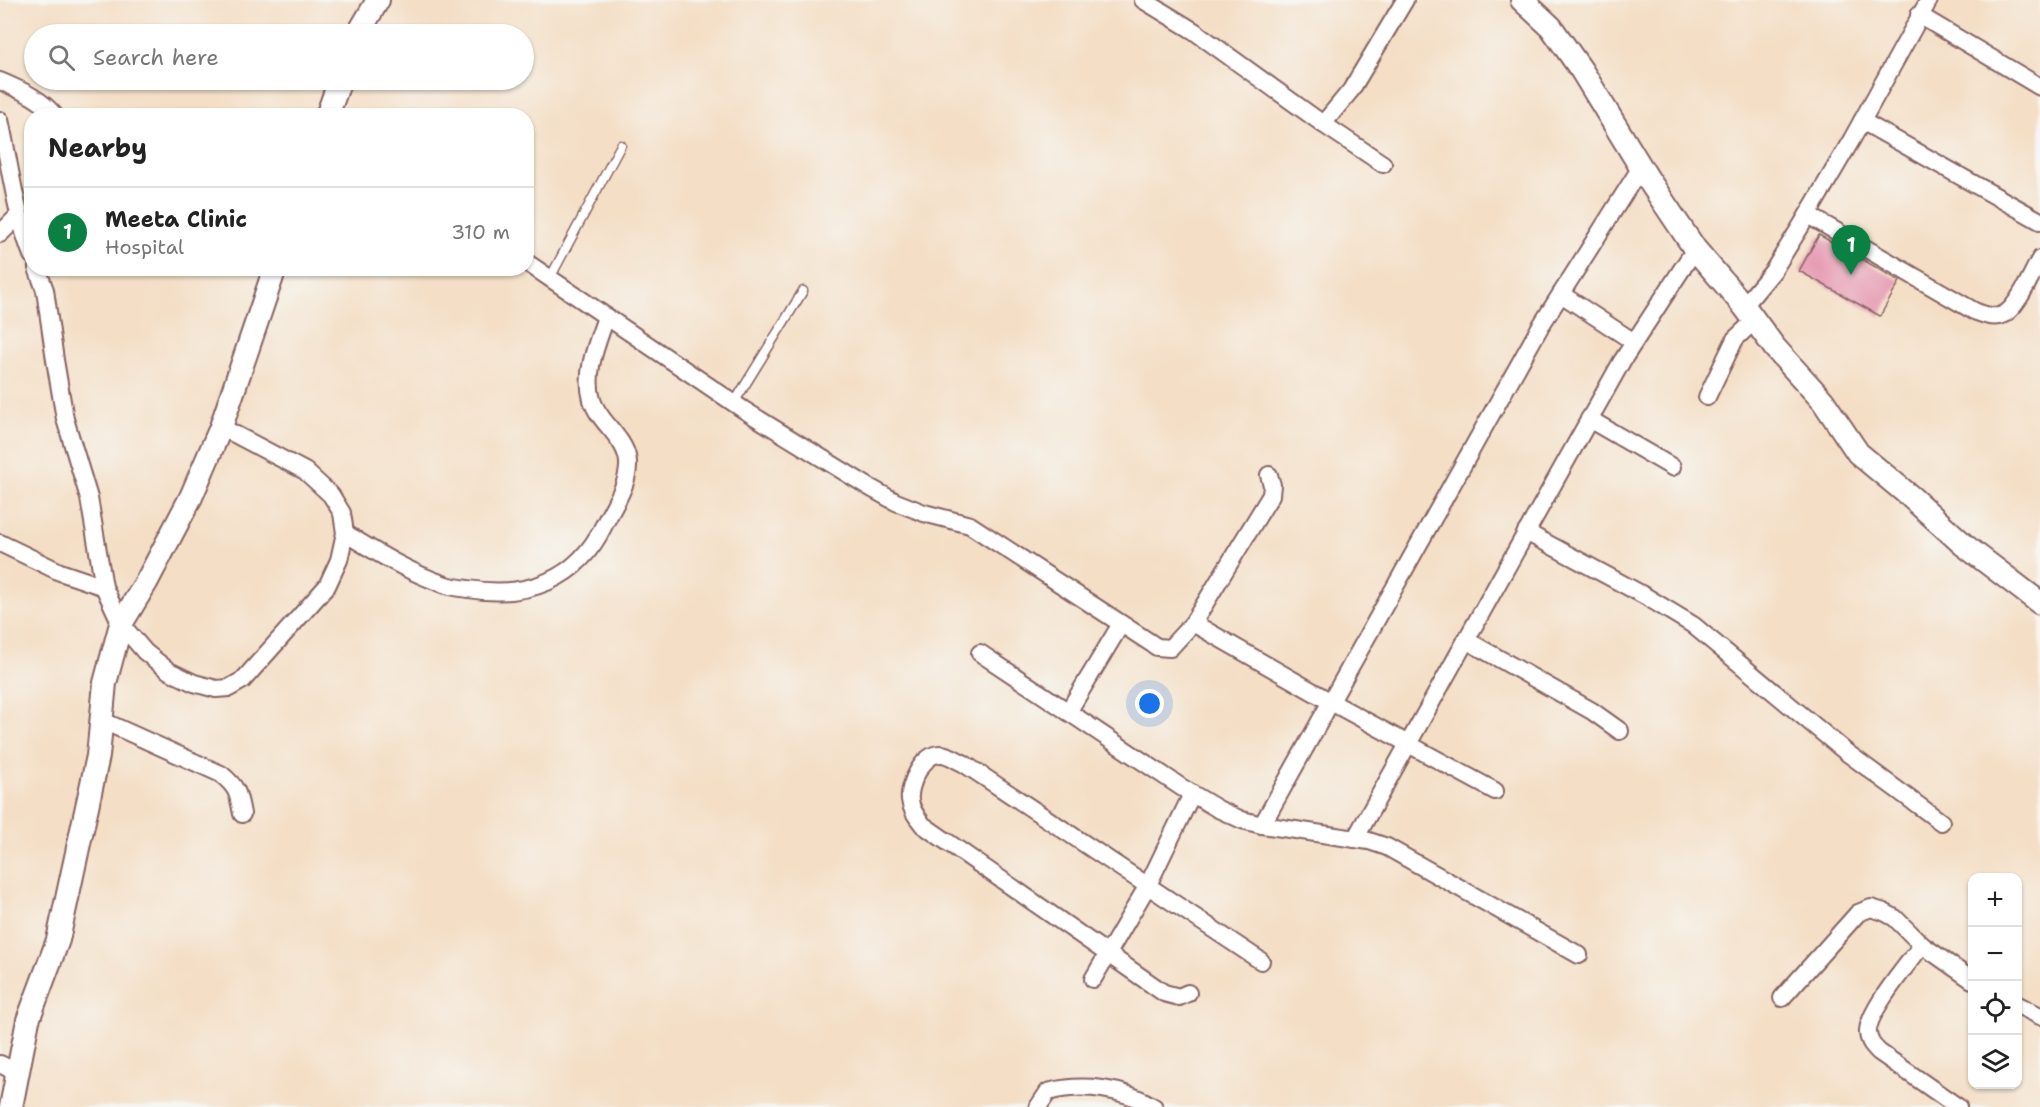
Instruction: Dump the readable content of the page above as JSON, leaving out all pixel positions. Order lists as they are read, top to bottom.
{
  "page": {
    "search": "Search here",
    "heading": "Nearby",
    "list": [
      {
        "mark": "1",
        "name": "Meeta Clinic",
        "note": "Hospital",
        "value": "310 m"
      }
    ],
    "pins": "1",
    "map_buttons": ["+", "−"]
  }
}
